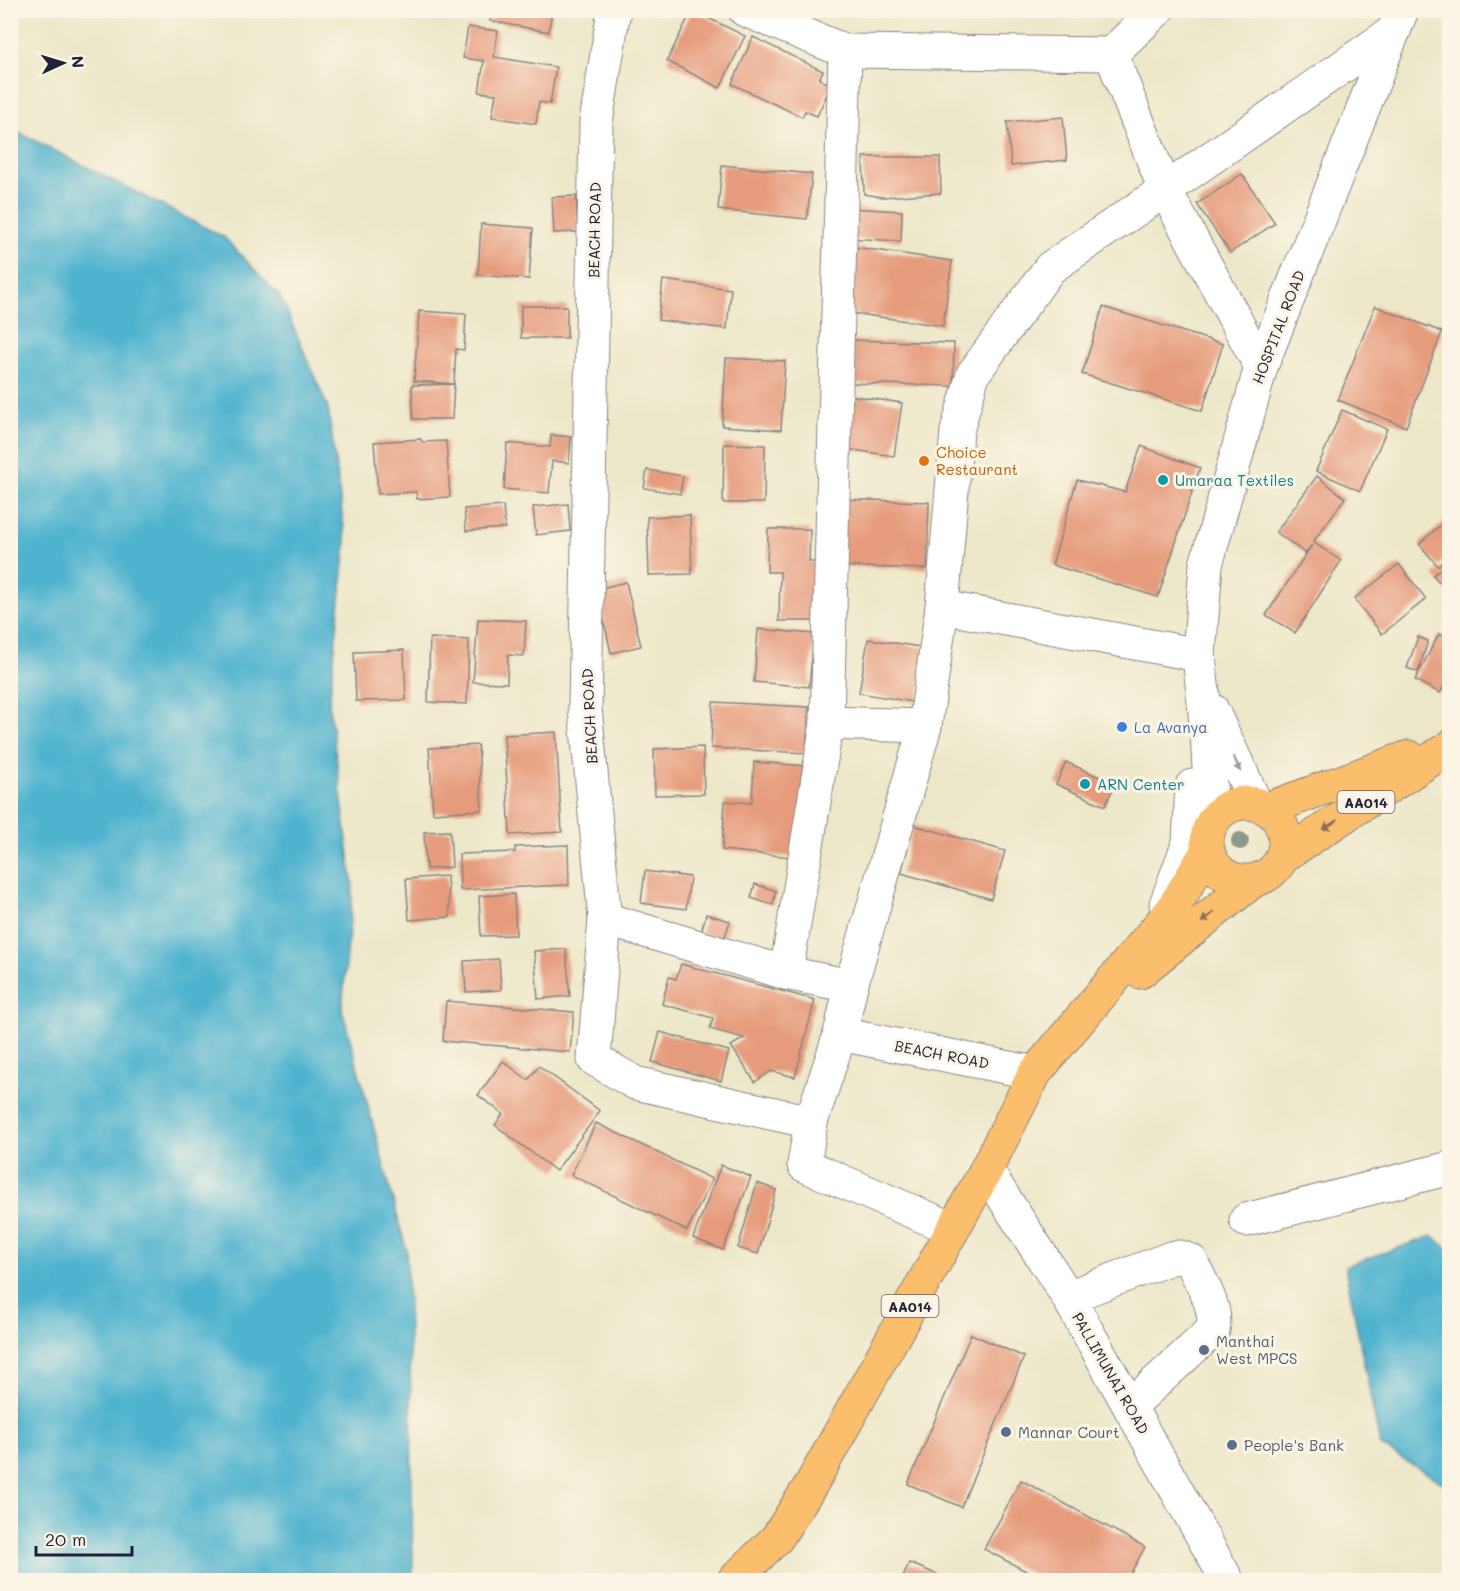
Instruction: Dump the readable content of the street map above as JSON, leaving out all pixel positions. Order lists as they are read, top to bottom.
{
  "streets": {
    "highway": ["AA014"],
    "street": ["BEACH ROAD", "HOSPITAL ROAD", "PALLIMUNAI ROAD"]
  },
  "crossings": [
    ["BEACH ROAD", "AA014"],
    ["HOSPITAL ROAD", "AA014"],
    ["AA014", "PALLIMUNAI ROAD"]
  ],
  "places": [
    "Choice Restaurant",
    "Umaraa Textiles",
    "La Avanya",
    "ARN Center",
    "Manthai West MPCS",
    "Mannar Court",
    "People's Bank"
  ],
  "scale_bar": "20 m",
  "north": "right"
}
